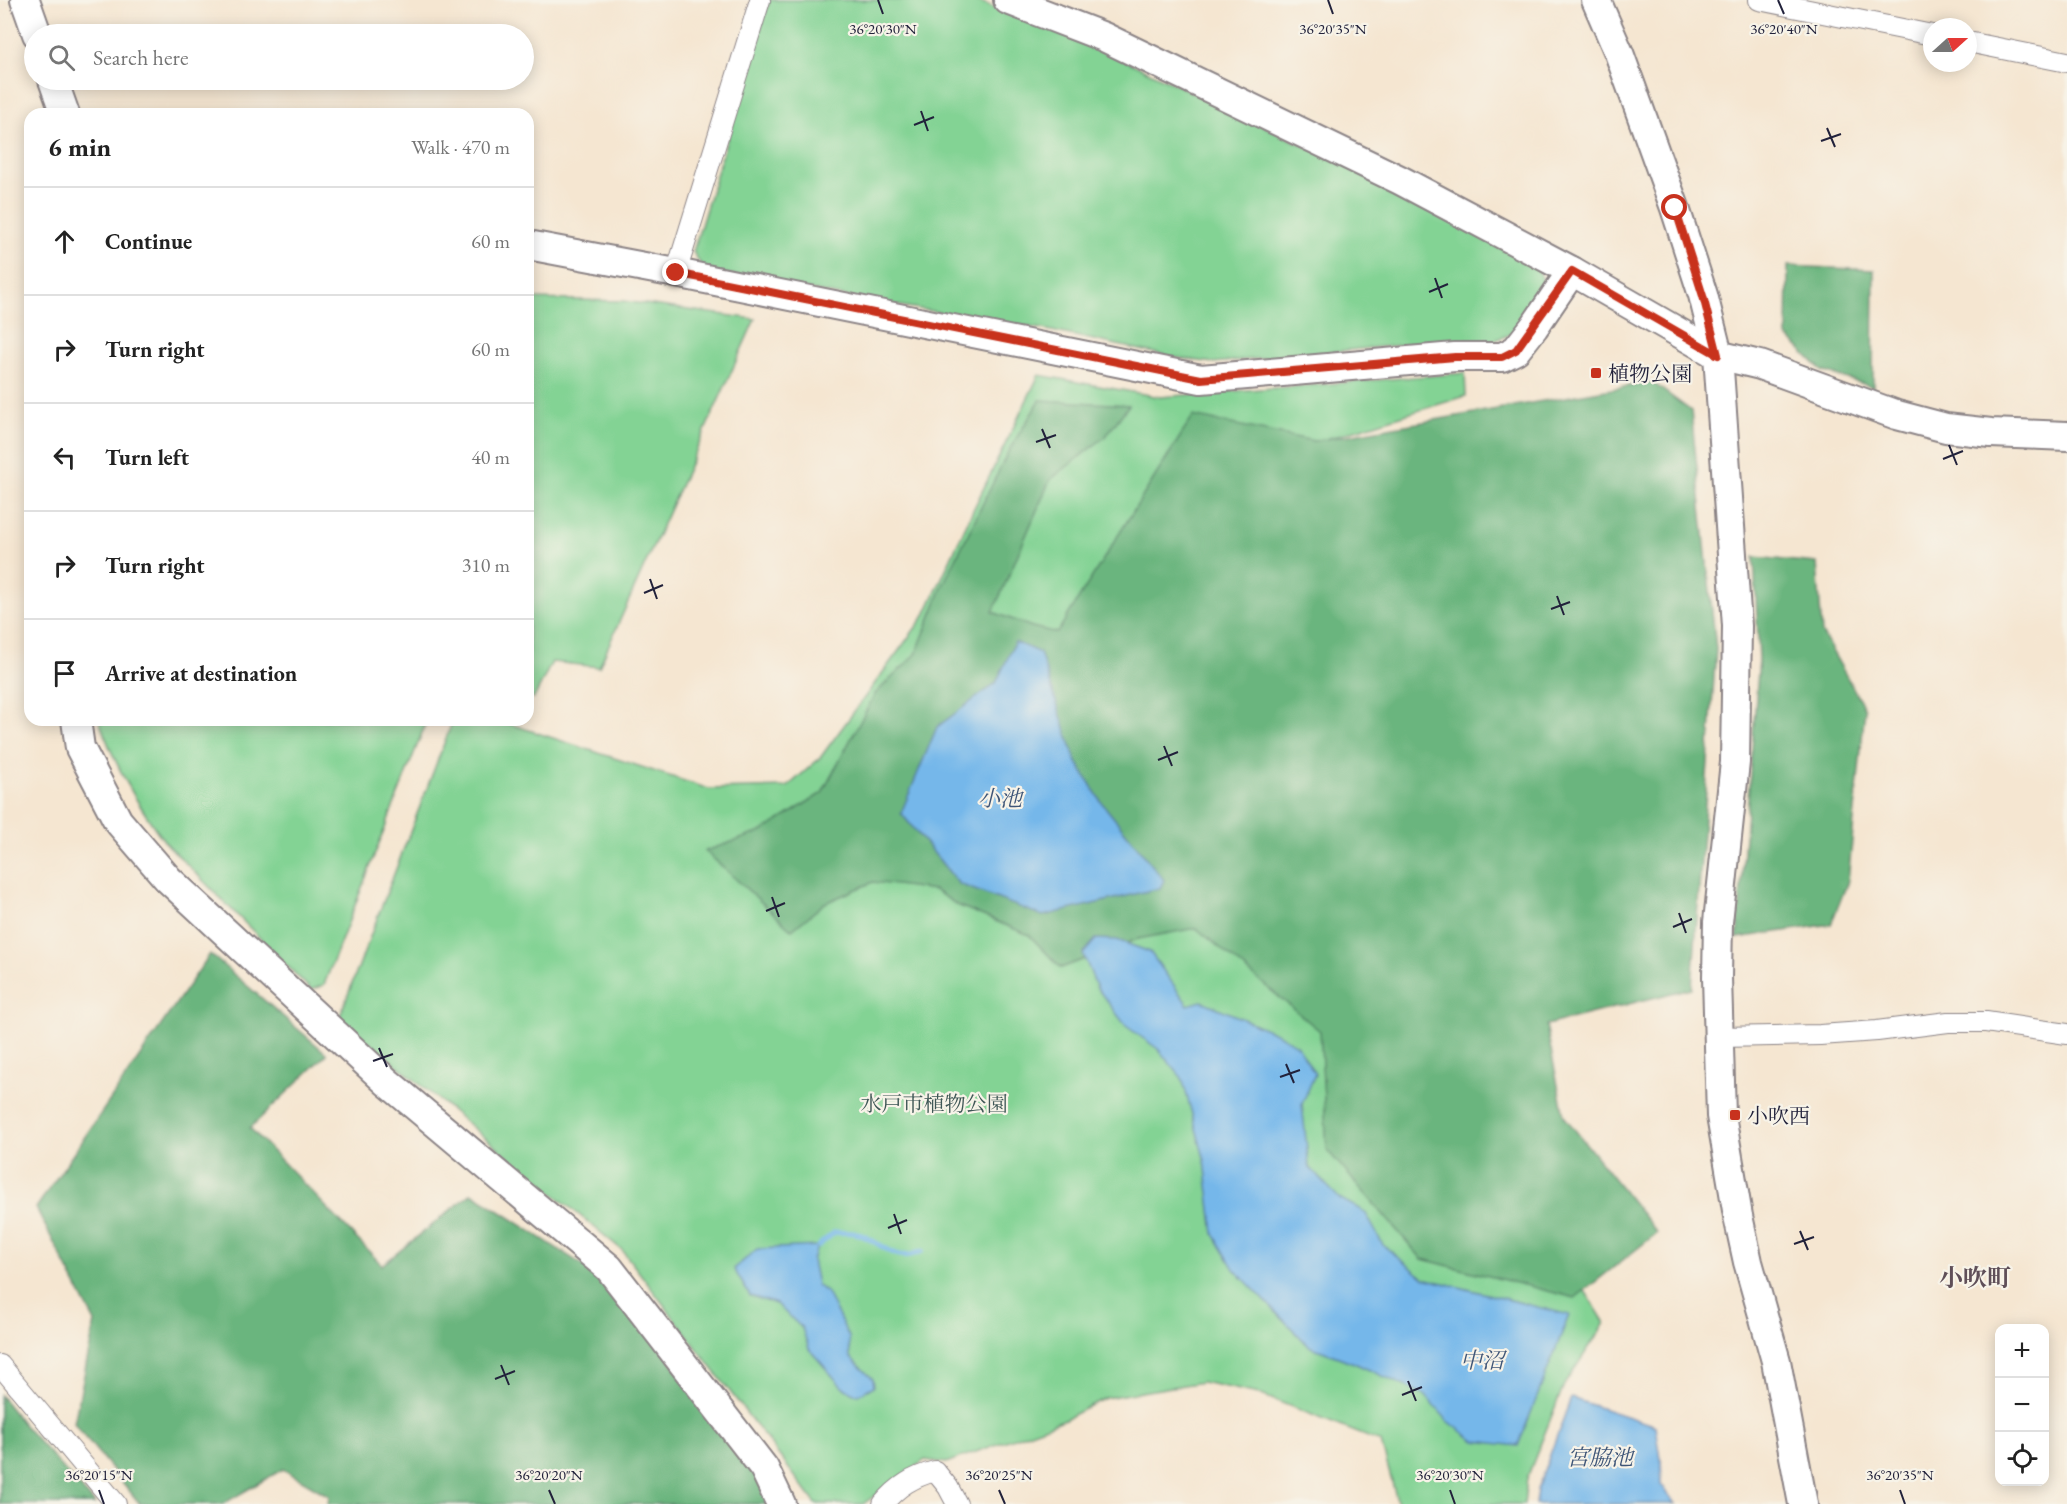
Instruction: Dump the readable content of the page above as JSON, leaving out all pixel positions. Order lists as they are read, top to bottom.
{
  "districts": ["小吹町"],
  "water": ["小池", "中沼", "宮脇池"],
  "parks": ["水戸市植物公園"],
  "places": {
    "transit": ["植物公園", "小吹西"]
  },
  "north": "right",
  "page": {
    "search": "Search here",
    "heading": ["6 min", "Walk · 470 m"],
    "list": [
      ["Continue", "60 m"],
      ["Turn right", "60 m"],
      ["Turn left", "40 m"],
      ["Turn right", "310 m"],
      "Arrive at destination"
    ],
    "map_buttons": ["+", "−"]
  },
  "coordinates": [
    "36°20'30\"N",
    "36°20'35\"N",
    "36°20'40\"N",
    "36°20'15\"N",
    "36°20'20\"N",
    "36°20'25\"N"
  ]
}
